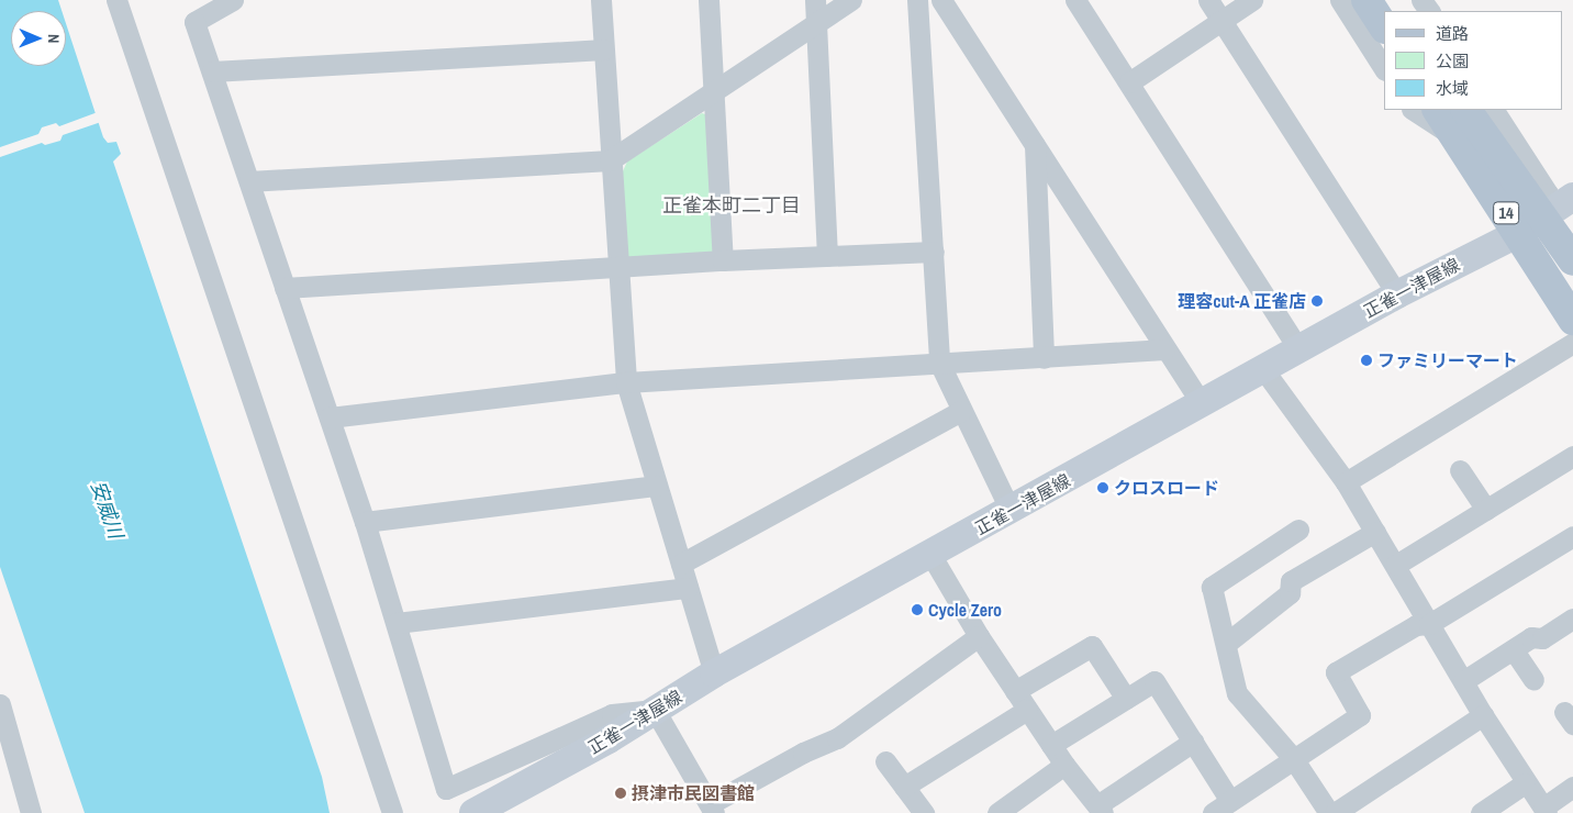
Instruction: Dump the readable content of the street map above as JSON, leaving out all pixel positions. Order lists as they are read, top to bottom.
{
  "streets": {
    "main road": ["14", "正雀一津屋線"]
  },
  "crossings": [
    ["14", "正雀一津屋線"]
  ],
  "districts": ["正雀本町二丁目"],
  "water": ["安威川"],
  "places": [
    "理容cut-A 正雀店",
    "ファミリーマート",
    "クロスロード",
    "Cycle Zero",
    "摂津市民図書館"
  ],
  "legend": ["道路", "公園", "水域"],
  "north": "right"
}
